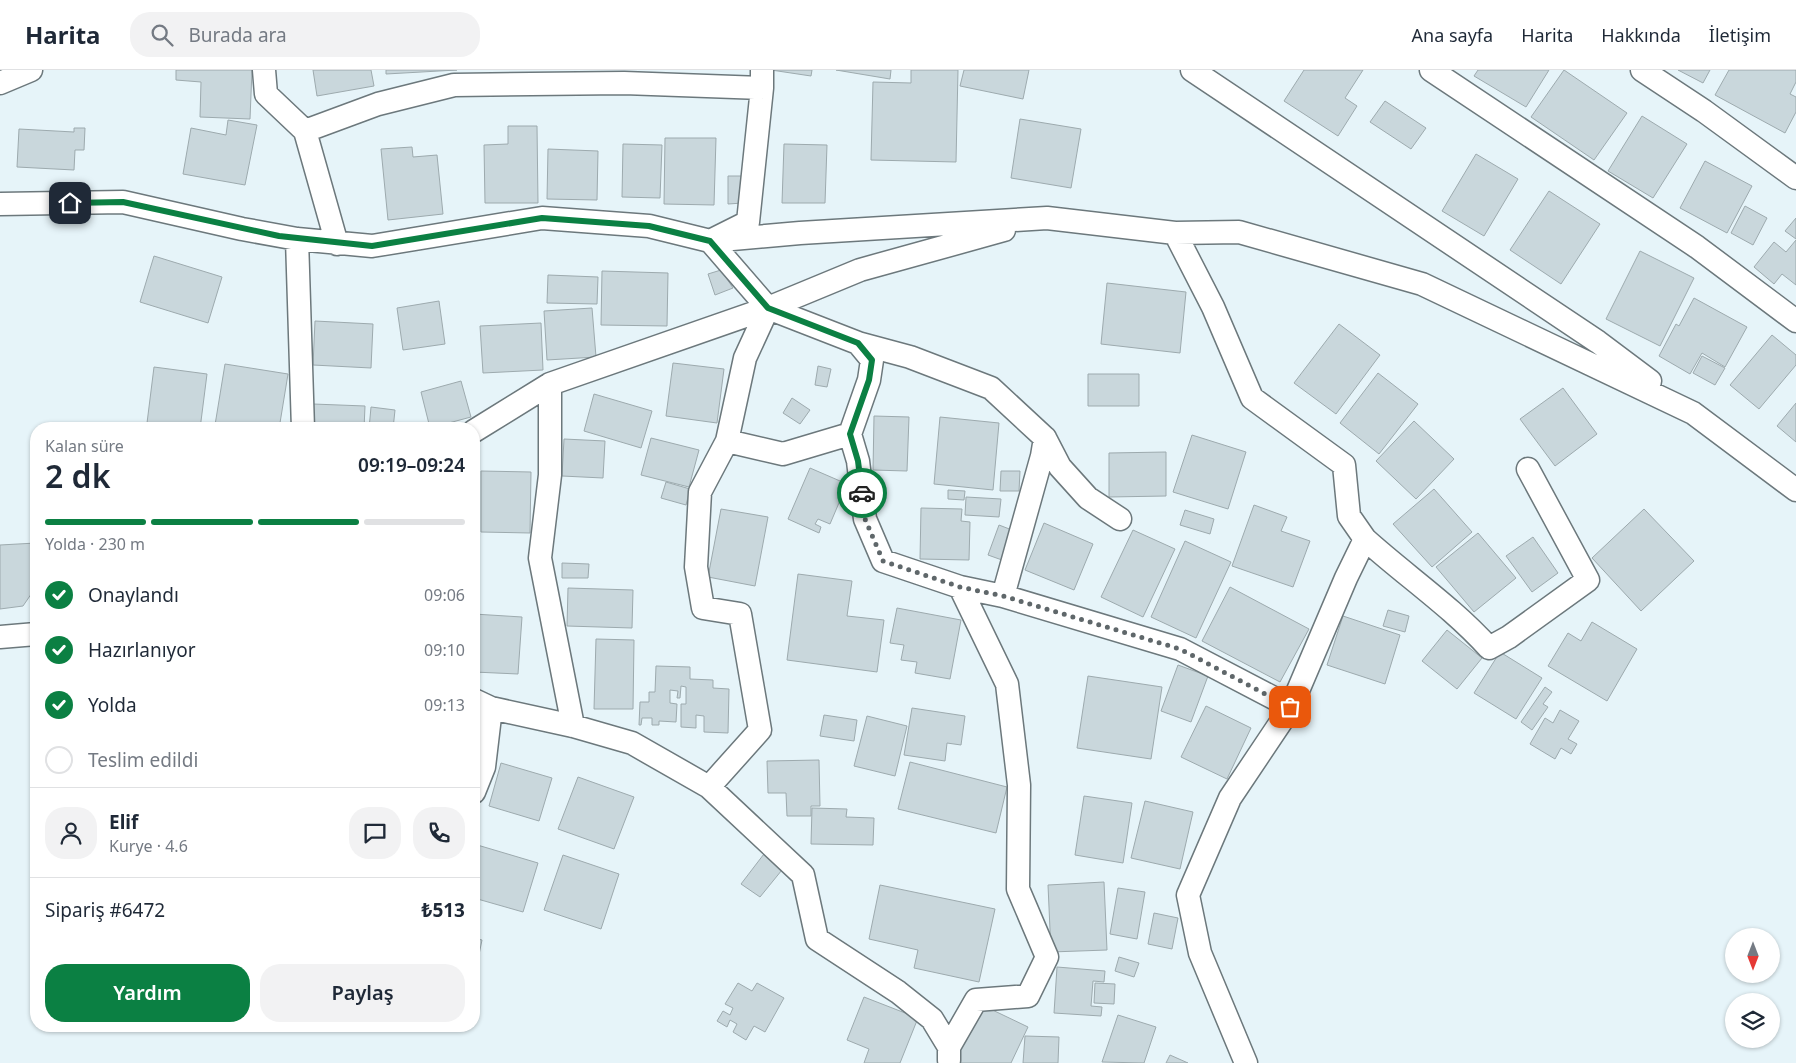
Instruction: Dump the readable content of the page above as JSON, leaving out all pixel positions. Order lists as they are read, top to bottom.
{
  "north": "bottom",
  "page": {
    "header": "Harita",
    "search": "Burada ara",
    "nav": [
      "Ana sayfa",
      "Harita",
      "Hakkında",
      "İletişim"
    ],
    "heading": ["2 dk", "Kalan süre", "09:19–09:24"],
    "panel": [
      "Elif",
      "Kurye · 4.6",
      "Sipariş #6472",
      "₺513"
    ],
    "bar": "Yolda · 230 m",
    "list": [
      ["Onaylandı", "09:06"],
      ["Hazırlanıyor", "09:10"],
      ["Yolda", "09:13"],
      "Teslim edildi"
    ],
    "buttons": ["Yardım", "Paylaş"]
  }
}
